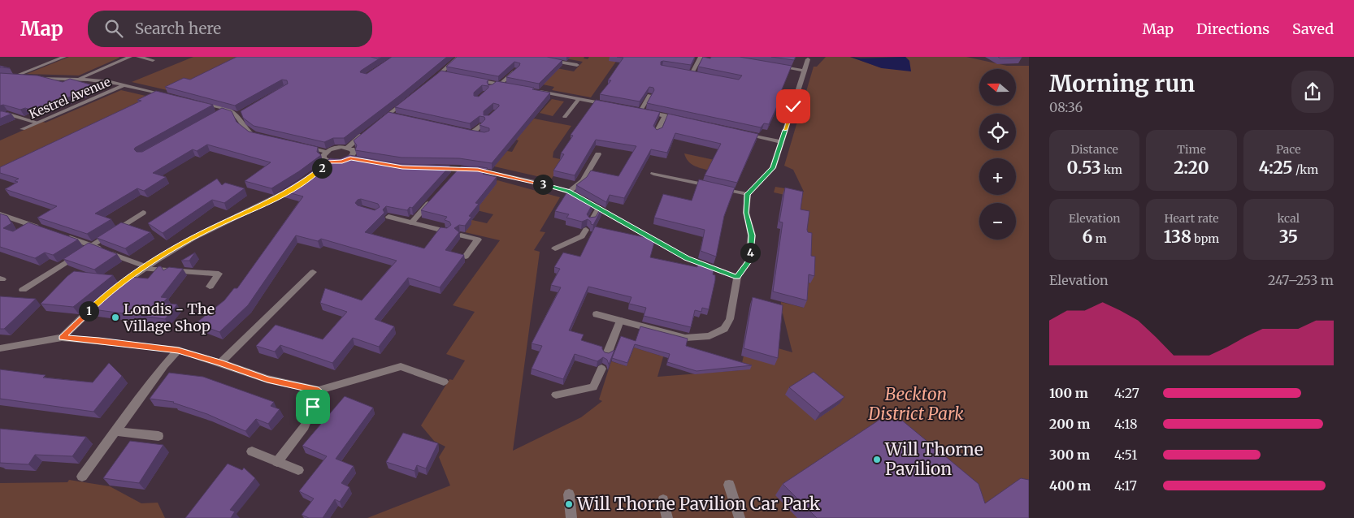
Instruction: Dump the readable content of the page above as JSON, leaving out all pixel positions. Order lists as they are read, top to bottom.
{
  "streets": {
    "street": ["Kestrel Avenue"]
  },
  "parks": ["Beckton District Park"],
  "places": ["Londis - The Village Shop", "Will Thorne Pavilion", "Will Thorne Pavilion Car Park"],
  "north": "left",
  "page": {
    "header": "Map",
    "search": "Search here",
    "nav": ["Map", "Directions", "Saved"],
    "heading": ["Morning run", "08:36"],
    "map_buttons": ["+", "−"],
    "stats": [
      ["Distance", "0.53 km"],
      ["Time", "2:20"],
      ["Pace", "4:25 /km"],
      ["Elevation", "6 m"],
      ["Heart rate", "138 bpm"],
      ["kcal", "35"]
    ],
    "pins": [
      "2",
      "3",
      "4",
      "1"
    ],
    "chart": ["Elevation", "247–253 m"],
    "list": [
      {
        "name": "100 m",
        "note": "4:27"
      },
      {
        "name": "200 m",
        "note": "4:18"
      },
      {
        "name": "300 m",
        "note": "4:51"
      },
      {
        "name": "400 m",
        "note": "4:17"
      }
    ]
  }
}
